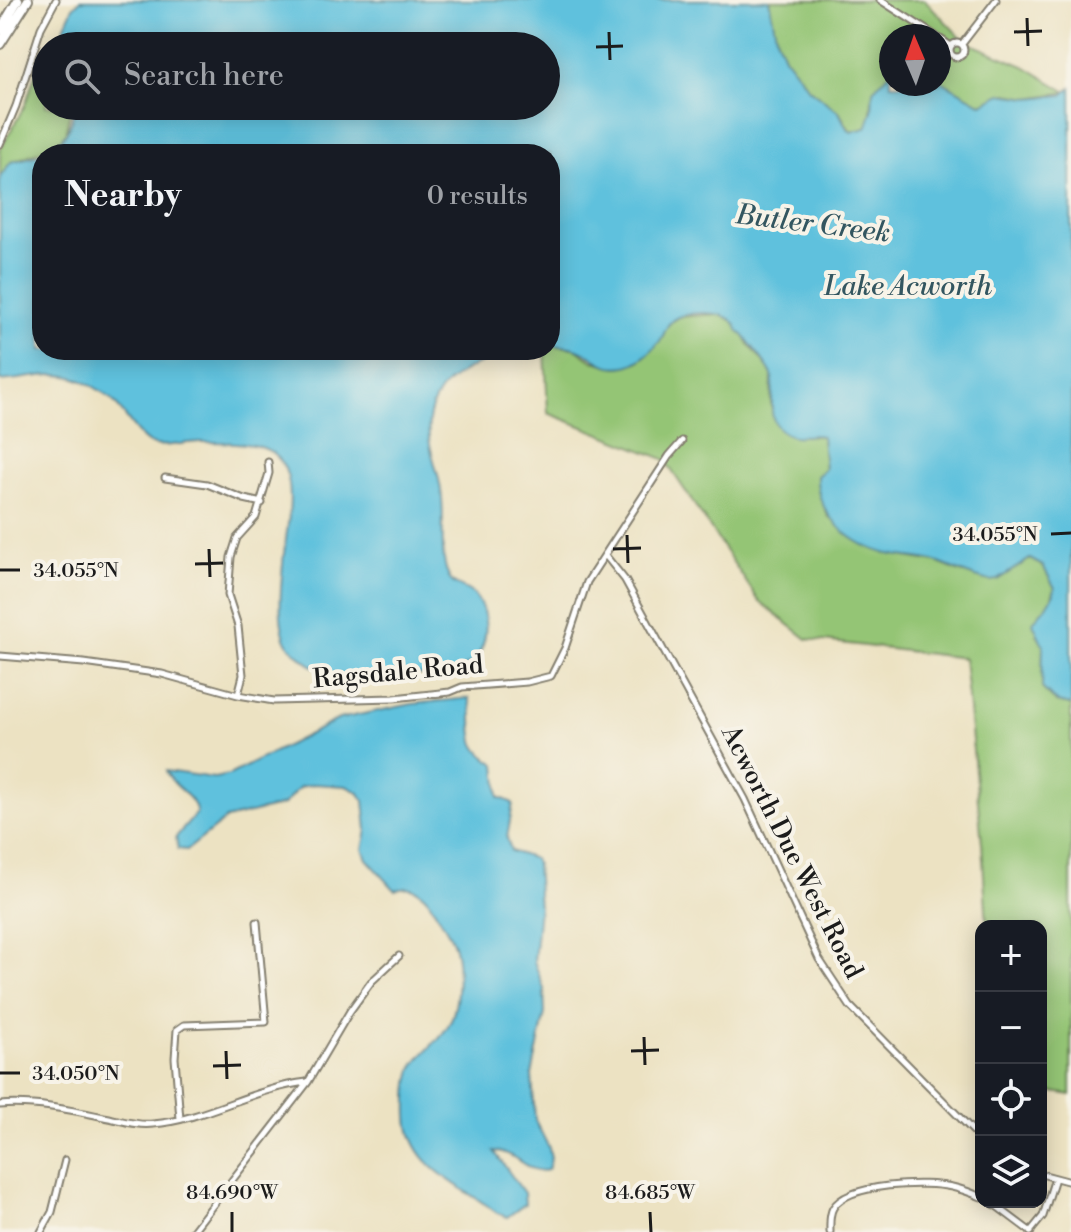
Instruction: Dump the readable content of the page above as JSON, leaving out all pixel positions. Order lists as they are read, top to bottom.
{
  "streets": {
    "street": ["Ragsdale Road", "Acworth Due West Road"]
  },
  "crossings": [
    ["Ragsdale Road", "Acworth Due West Road"]
  ],
  "water": ["Butler Creek", "Lake Acworth"],
  "north": "top",
  "page": {
    "search": "Search here",
    "heading": ["Nearby", "0 results"],
    "map_buttons": ["+", "−"]
  },
  "coordinates": [
    "34.055°N",
    "34.050°N",
    "84.690°W",
    "84.685°W"
  ]
}
